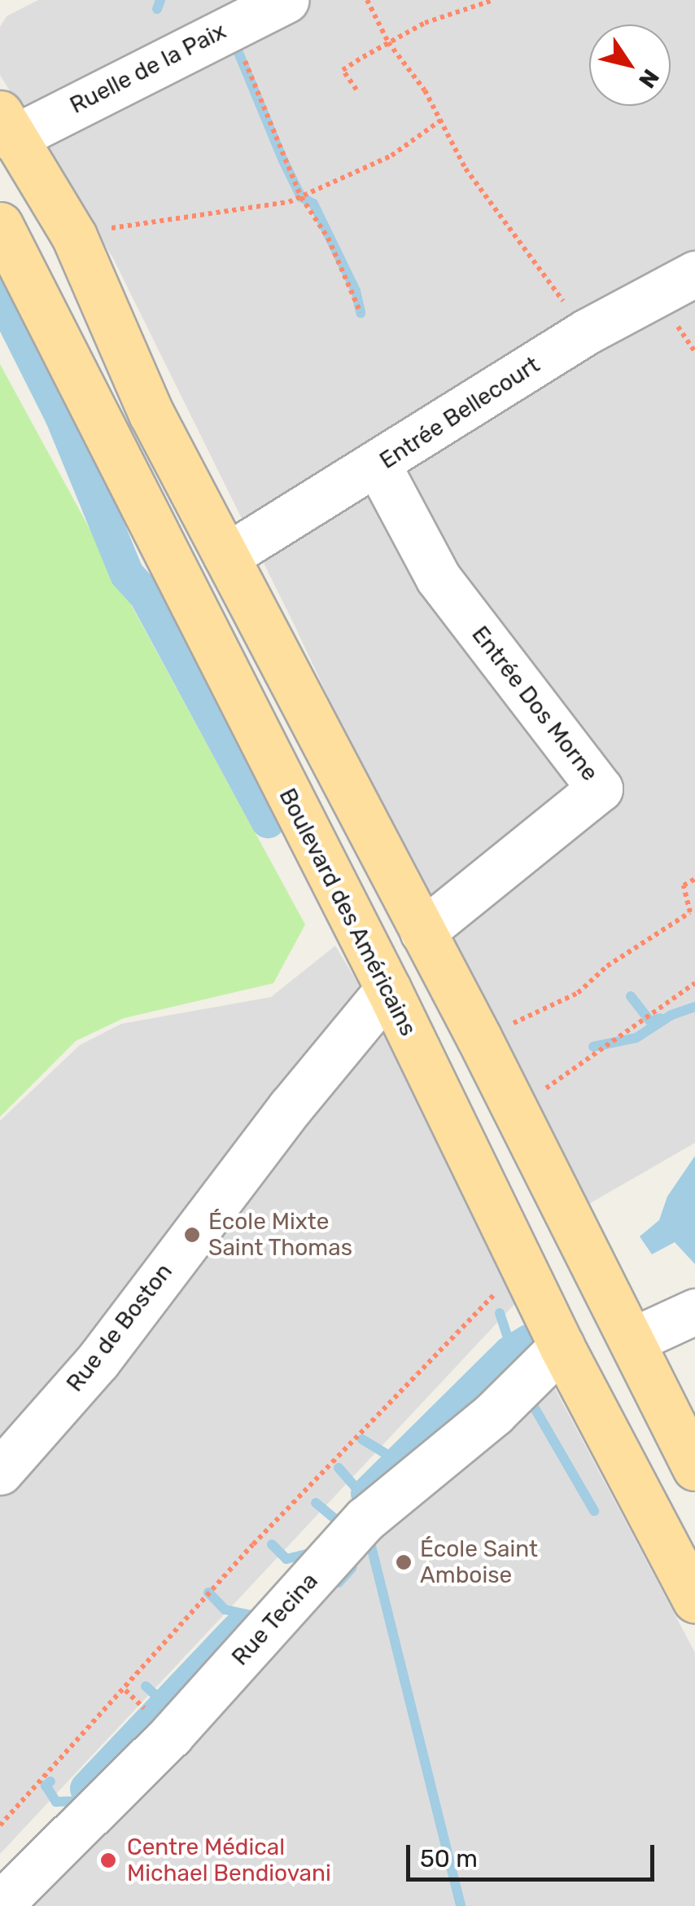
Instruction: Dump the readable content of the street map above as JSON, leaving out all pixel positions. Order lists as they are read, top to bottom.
{
  "streets": {
    "main road": ["Boulevard des Américains"],
    "street": [
      "Ruelle de la Paix",
      "Entrée Bellecourt",
      "Entrée Dos Morne",
      "Rue de Boston",
      "Rue Tecina"
    ]
  },
  "crossings": [
    ["Entrée Bellecourt", "Entrée Dos Morne"],
    ["Boulevard des Américains", "Rue de Boston"],
    ["Boulevard des Américains", "Rue Tecina"]
  ],
  "places": ["École Mixte Saint Thomas", "École Saint Amboise", "Centre Médical Michael Bendiovani"],
  "scale_bar": "50 m",
  "north": "bottom right"
}
